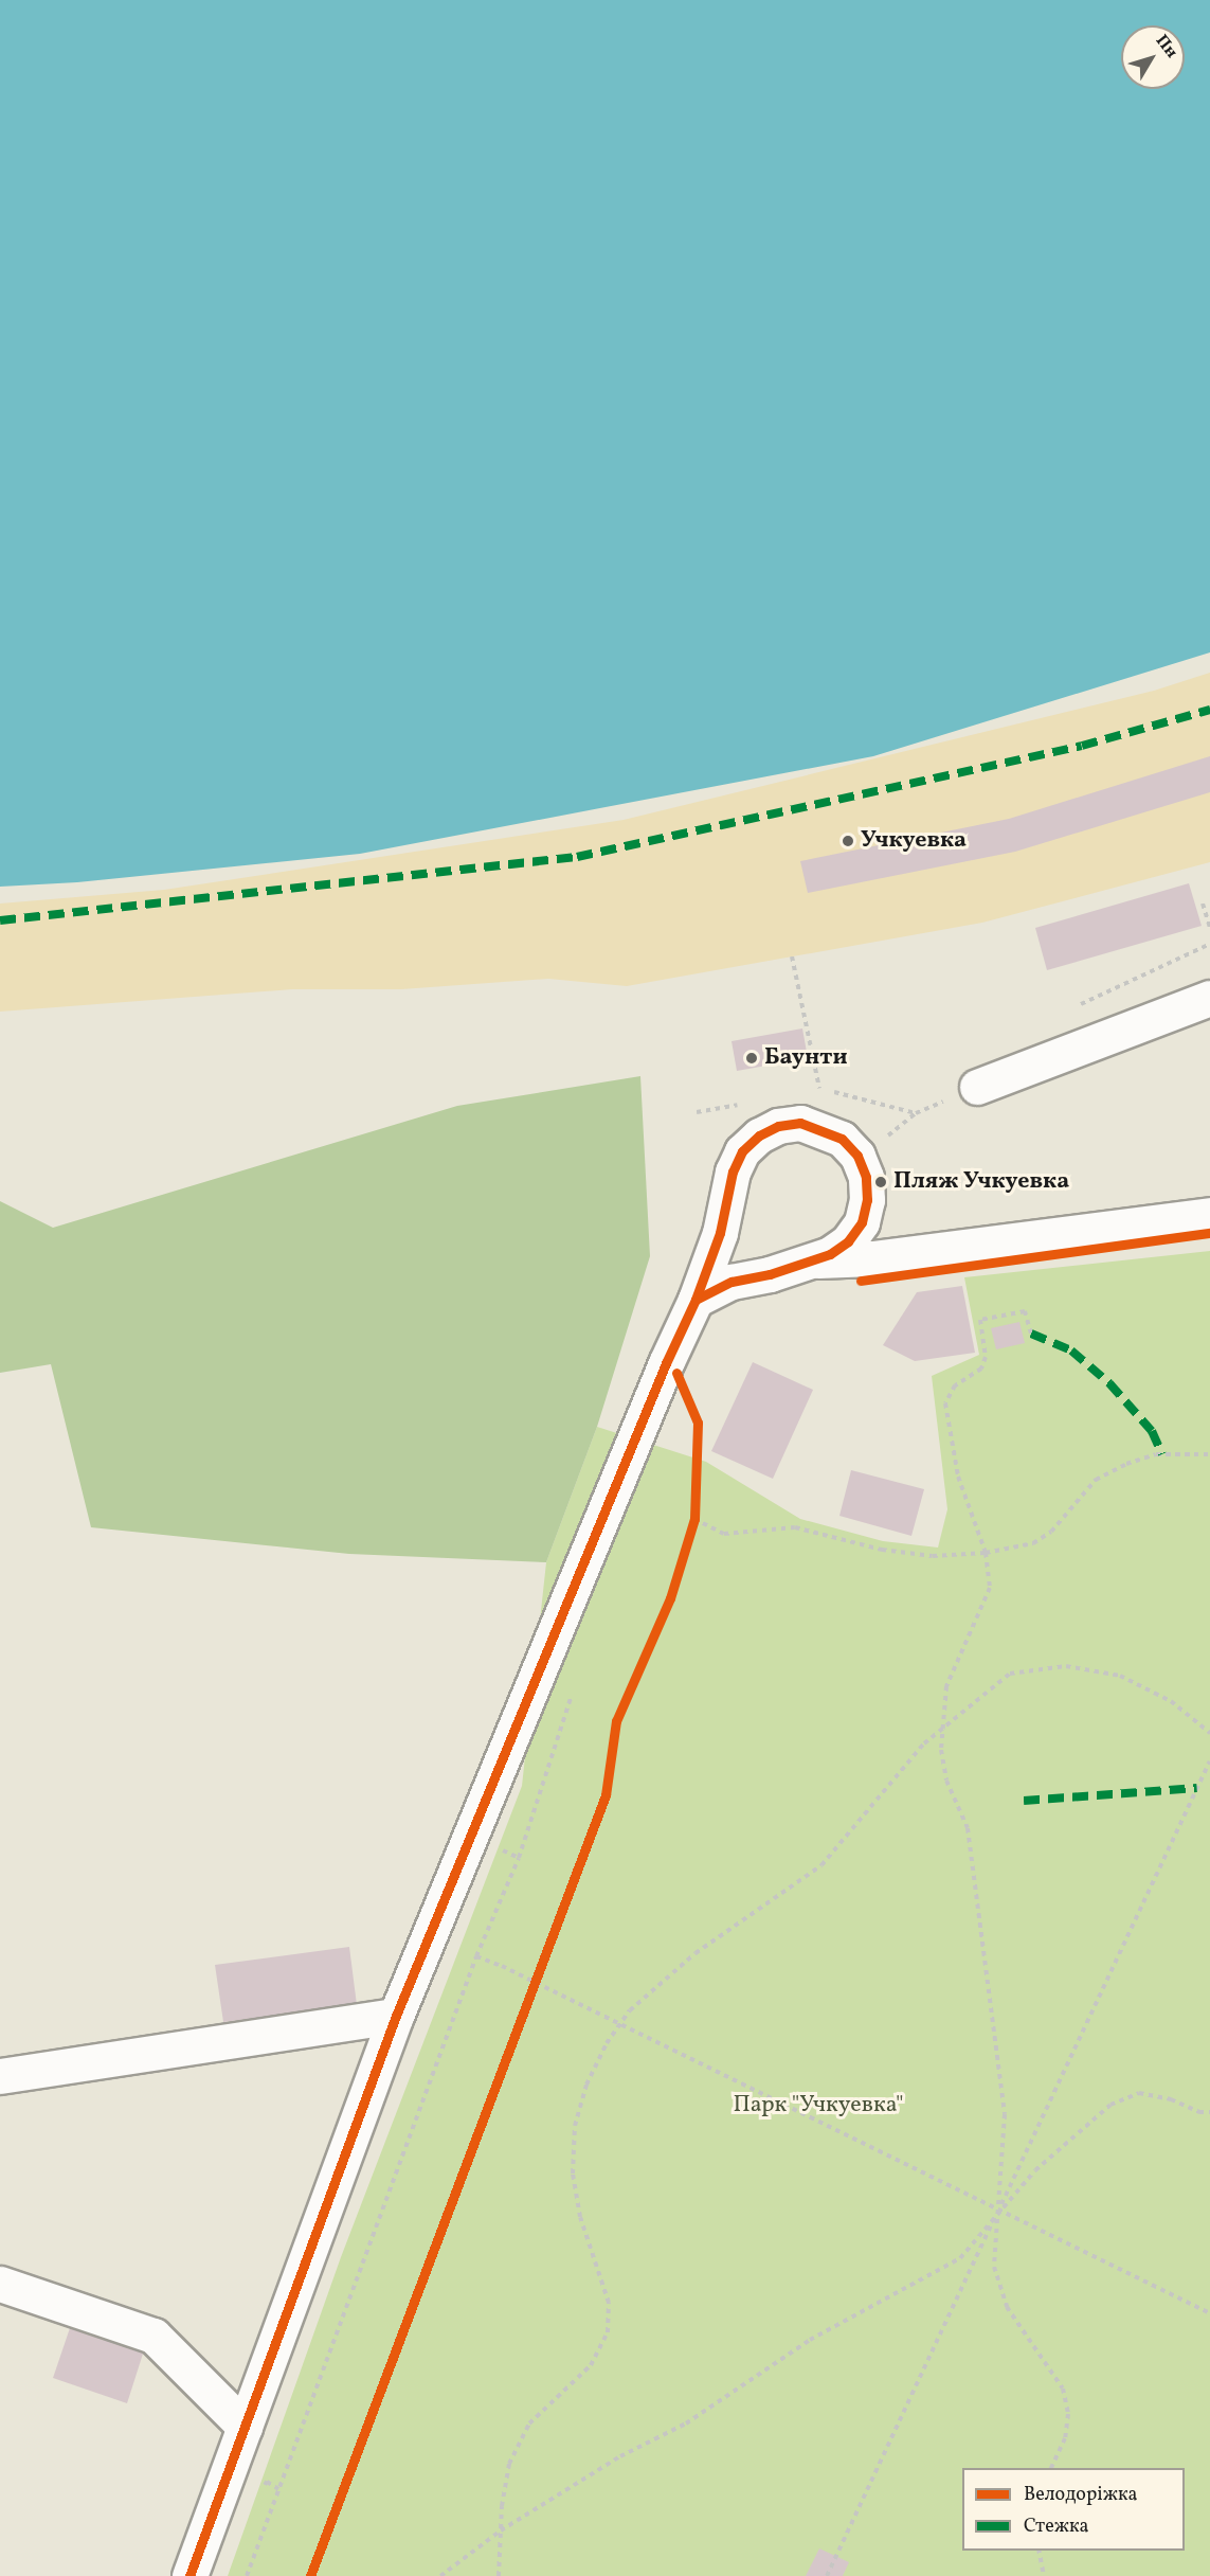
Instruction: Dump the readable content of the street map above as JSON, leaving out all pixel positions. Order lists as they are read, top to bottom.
{
  "parks": ["Парк \"Учкуевка\""],
  "places": ["Учкуевка", "Баунти", "Пляж Учкуевка"],
  "legend": ["Велодоріжка", "Стежка"],
  "north": "top right"
}
